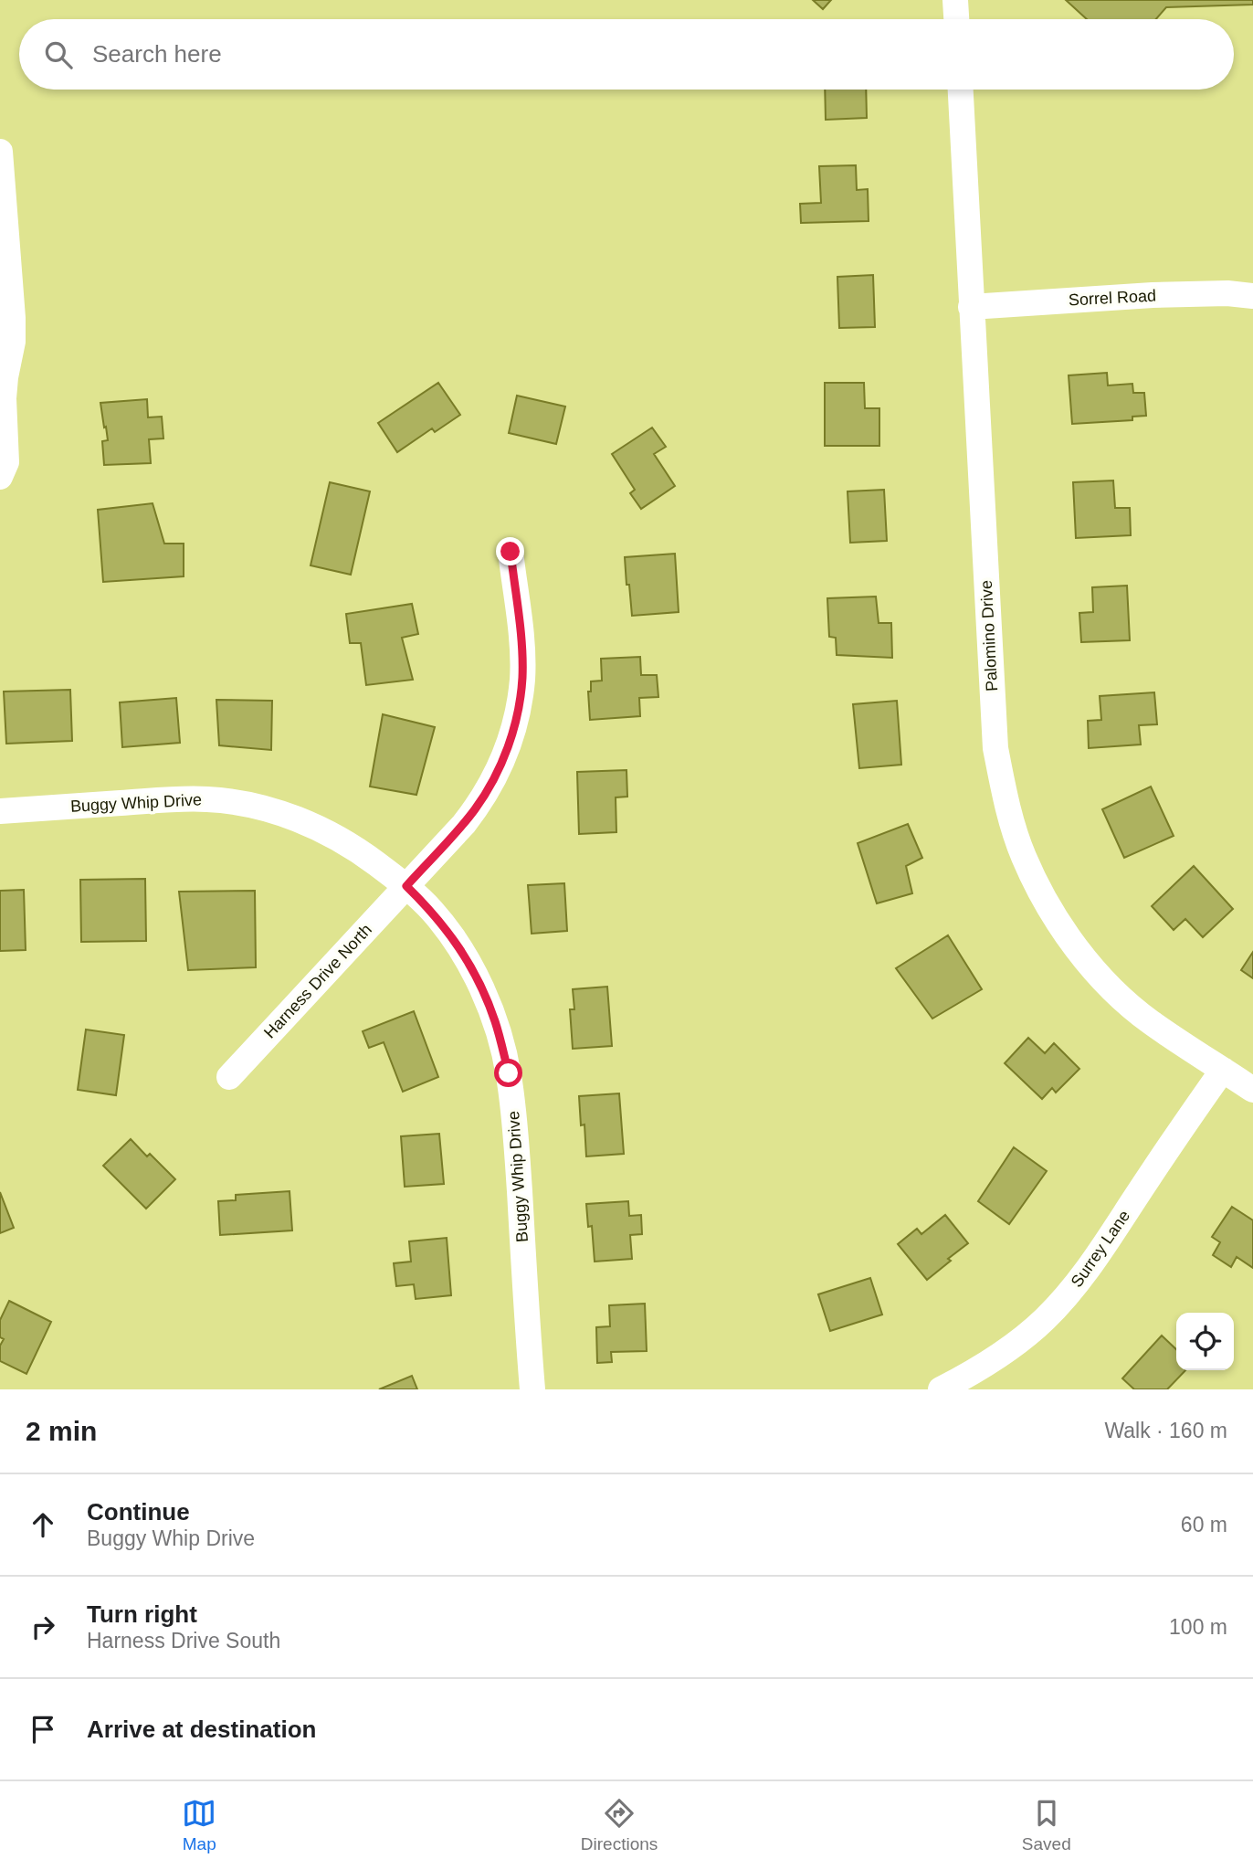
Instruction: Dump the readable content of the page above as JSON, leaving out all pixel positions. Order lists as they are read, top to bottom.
{
  "streets": {
    "street": [
      "Sorrel Road",
      "Palomino Drive",
      "Buggy Whip Drive",
      "Harness Drive North",
      "Surrey Lane"
    ]
  },
  "crossings": [
    ["Sorrel Road", "Palomino Drive"],
    ["Palomino Drive", "Surrey Lane"],
    ["Buggy Whip Drive", "Harness Drive North"]
  ],
  "page": {
    "search": "Search here",
    "heading": ["2 min", "Walk · 160 m"],
    "list": [
      ["Continue", "Buggy Whip Drive", "60 m"],
      ["Turn right", "Harness Drive South", "100 m"],
      "Arrive at destination"
    ],
    "nav": ["Map", "Directions", "Saved"]
  }
}
